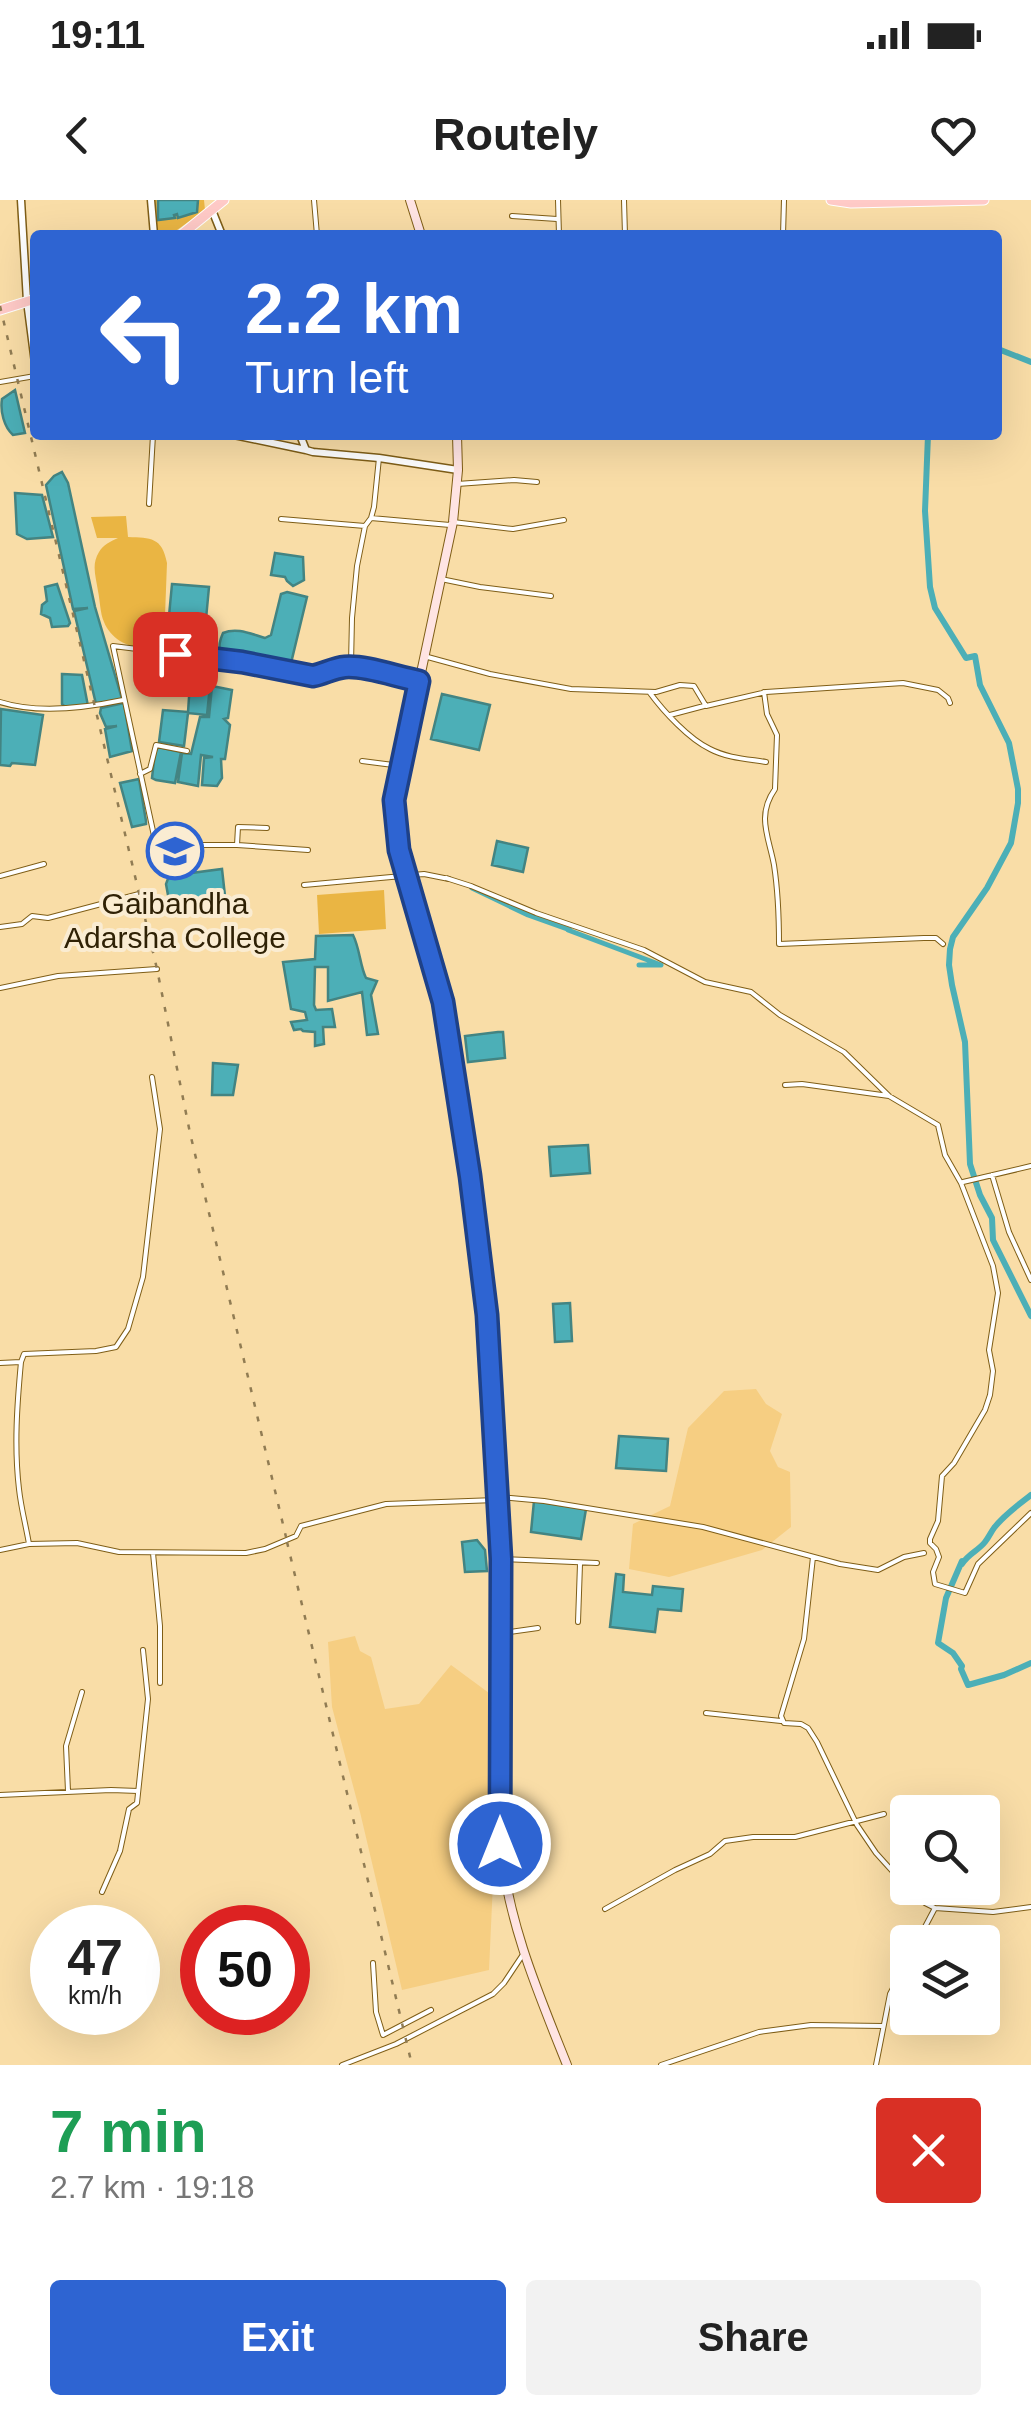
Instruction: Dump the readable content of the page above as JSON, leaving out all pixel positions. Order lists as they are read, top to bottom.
{
  "places": {
    "school or university": ["Gaibandha Adarsha College"]
  },
  "page": {
    "status": "19:11",
    "header": "Routely",
    "turn": ["2.2 km", "Turn left"],
    "speed": "47 km/h",
    "limit": "50",
    "heading": ["7 min", "2.7 km · 19:18"],
    "buttons": ["Exit", "Share"]
  }
}
